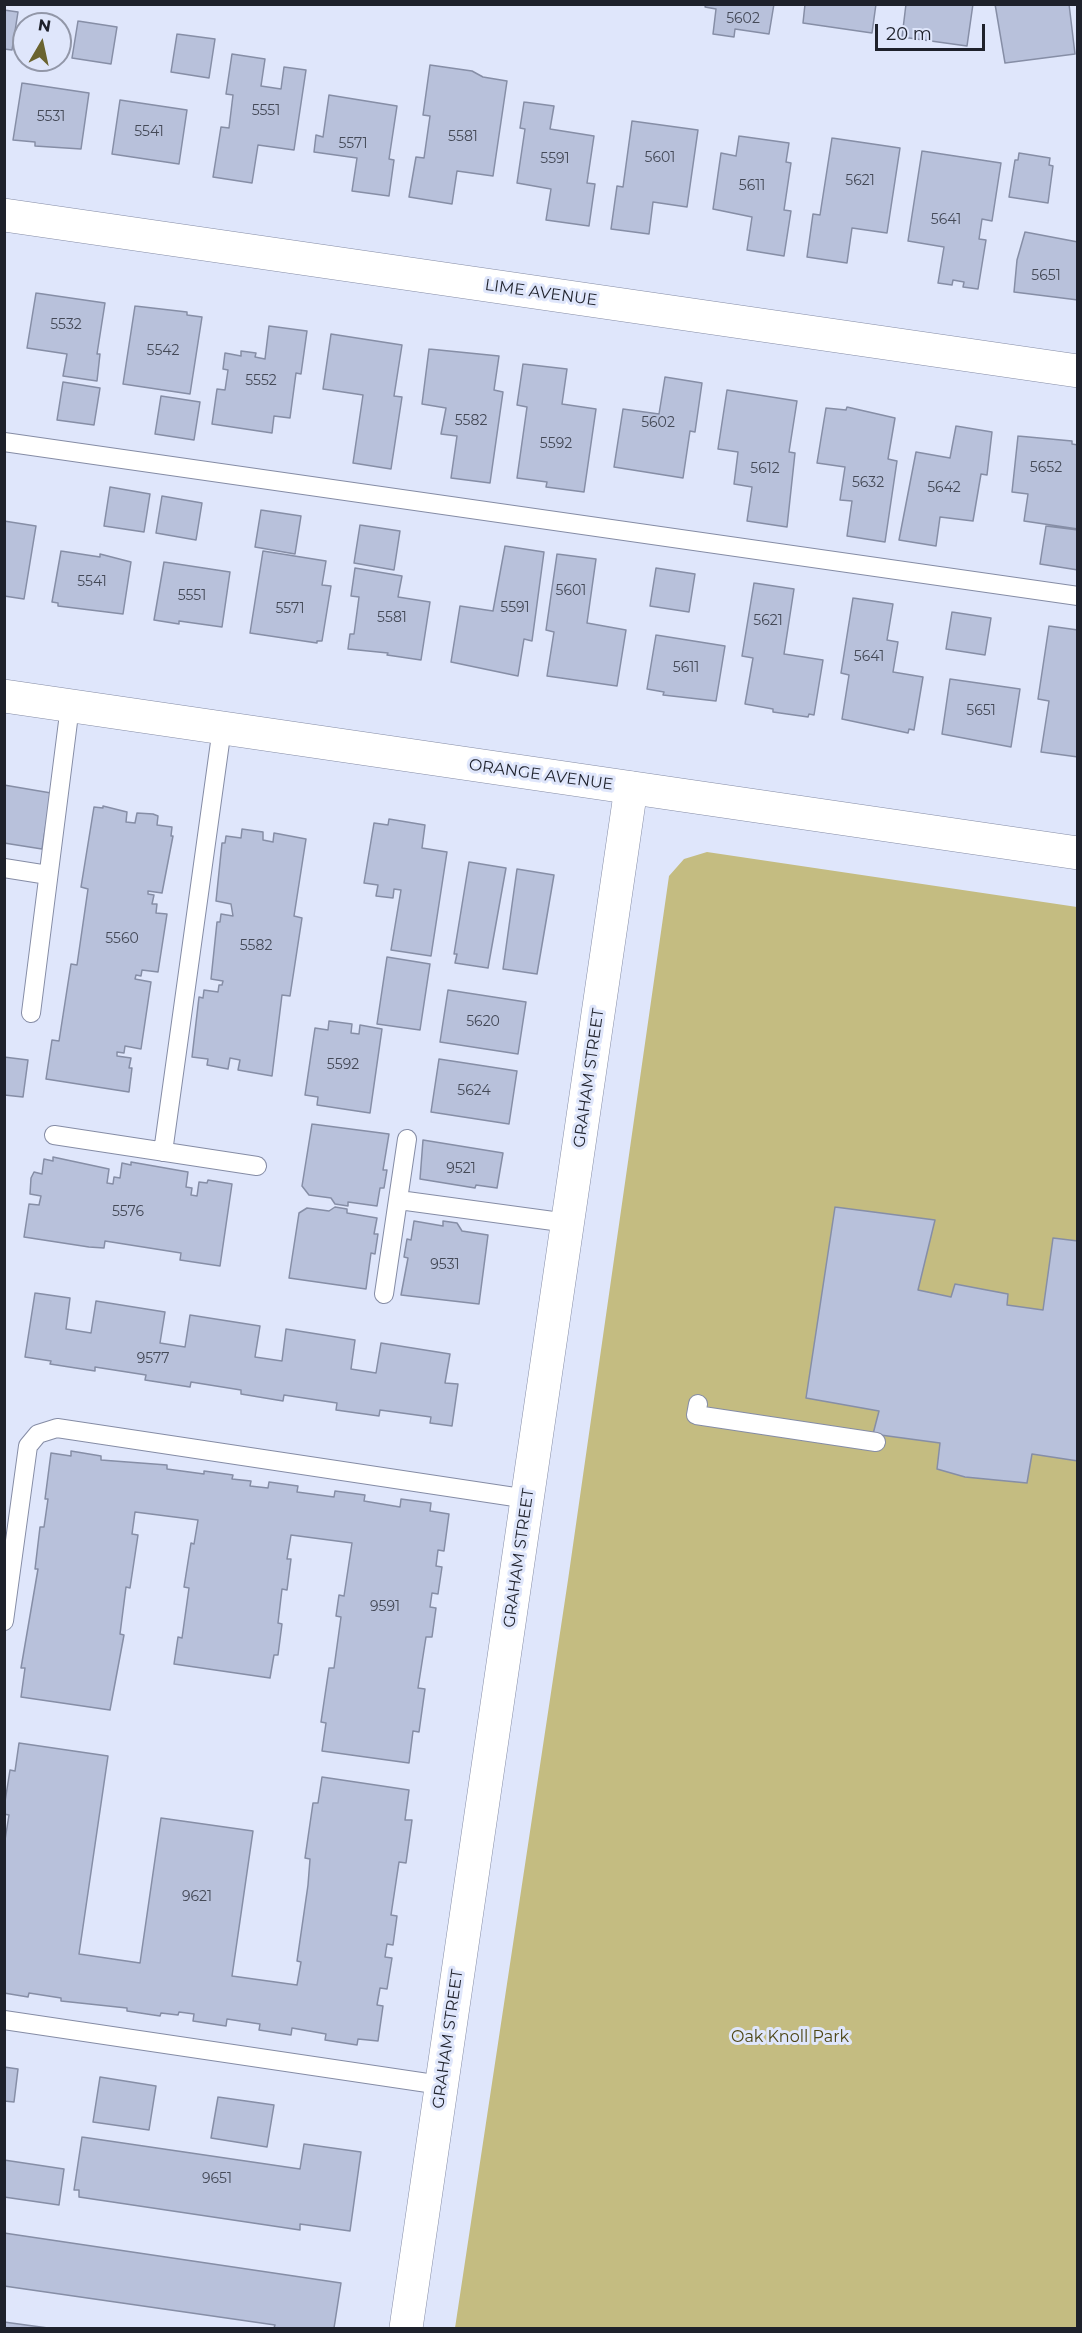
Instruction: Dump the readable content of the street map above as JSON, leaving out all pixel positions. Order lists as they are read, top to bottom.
{
  "streets": {
    "street": ["LIME AVENUE", "ORANGE AVENUE", "GRAHAM STREET"]
  },
  "crossings": [
    ["ORANGE AVENUE", "GRAHAM STREET"]
  ],
  "parks": ["Oak Knoll Park"],
  "house_numbers": [
    "5602",
    "5551",
    "5531",
    "5541",
    "5581",
    "5571",
    "5601",
    "5591",
    "5621",
    "5611",
    "5641",
    "5651",
    "5532",
    "5542",
    "5552",
    "5582",
    "5602",
    "5592",
    "5652",
    "5612",
    "5632",
    "5642",
    "5541",
    "5601",
    "5551",
    "5591",
    "5571",
    "5581",
    "5621",
    "5641",
    "5611",
    "5651",
    "5560",
    "5582",
    "5620",
    "5592",
    "5624",
    "9521",
    "5576",
    "9531",
    "9577",
    "9591",
    "9621",
    "9651"
  ],
  "scale_bar": "20 m",
  "north": "top"
}
